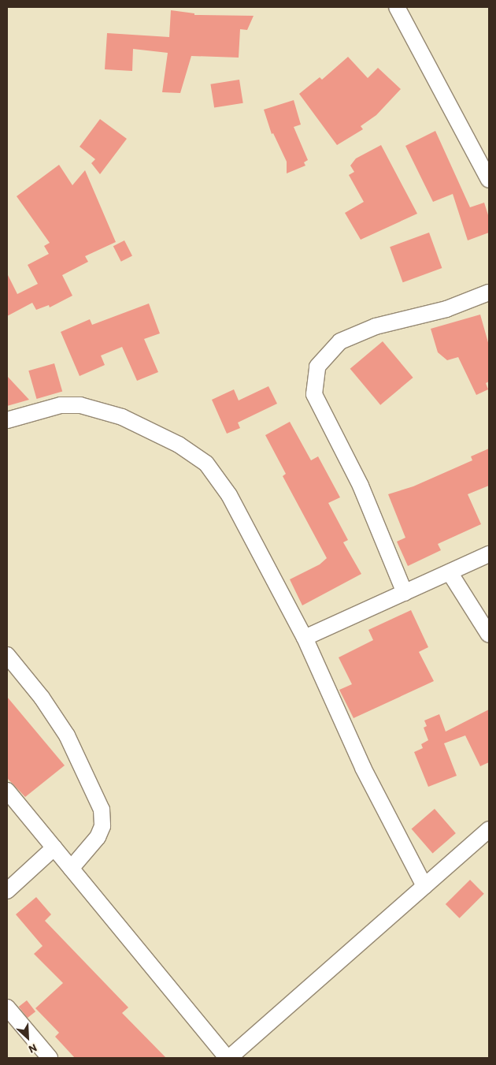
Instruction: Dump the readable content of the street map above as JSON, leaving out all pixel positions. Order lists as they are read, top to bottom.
{
  "north": "bottom right"
}
